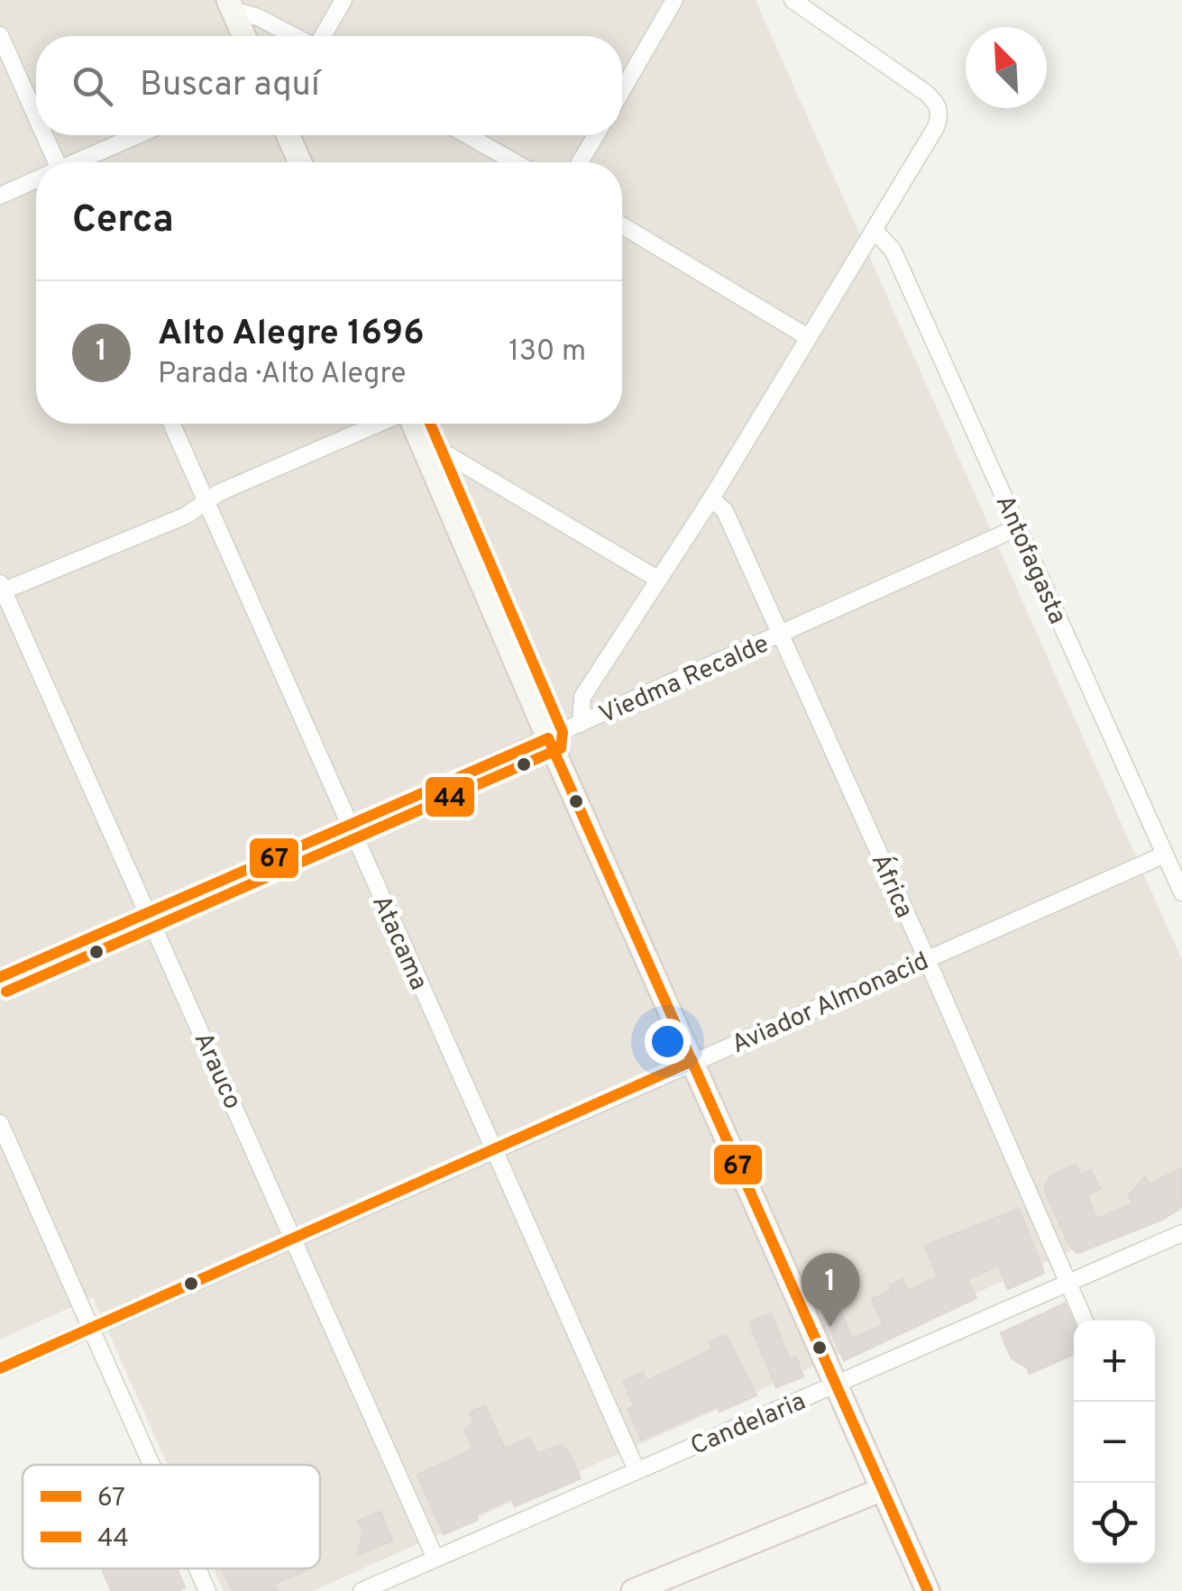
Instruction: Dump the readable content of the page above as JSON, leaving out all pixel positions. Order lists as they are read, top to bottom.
{
  "streets": {
    "street": [
      "Antofagasta",
      "Viedma Recalde",
      "África",
      "Atacama",
      "Aviador Almonacid",
      "Arauco",
      "Candelaria"
    ]
  },
  "crossings": [
    ["Antofagasta", "Viedma Recalde"],
    ["Antofagasta", "Aviador Almonacid"],
    ["Viedma Recalde", "África"],
    ["Viedma Recalde", "Atacama"],
    ["Viedma Recalde", "Arauco"],
    ["África", "Aviador Almonacid"],
    ["África", "Candelaria"],
    ["Atacama", "Aviador Almonacid"],
    ["Atacama", "Candelaria"],
    ["Aviador Almonacid", "Arauco"],
    ["Arauco", "Candelaria"]
  ],
  "lines": ["transit line 44", "transit line 67"],
  "legend": ["67", "44"],
  "north": "top left",
  "page": {
    "search": "Buscar aquí",
    "heading": "Cerca",
    "list": [
      {
        "mark": "1",
        "name": "Alto Alegre 1696",
        "note": "Parada · Alto Alegre",
        "value": "130 m"
      }
    ],
    "pins": "1",
    "map_buttons": ["+", "−"]
  }
}
